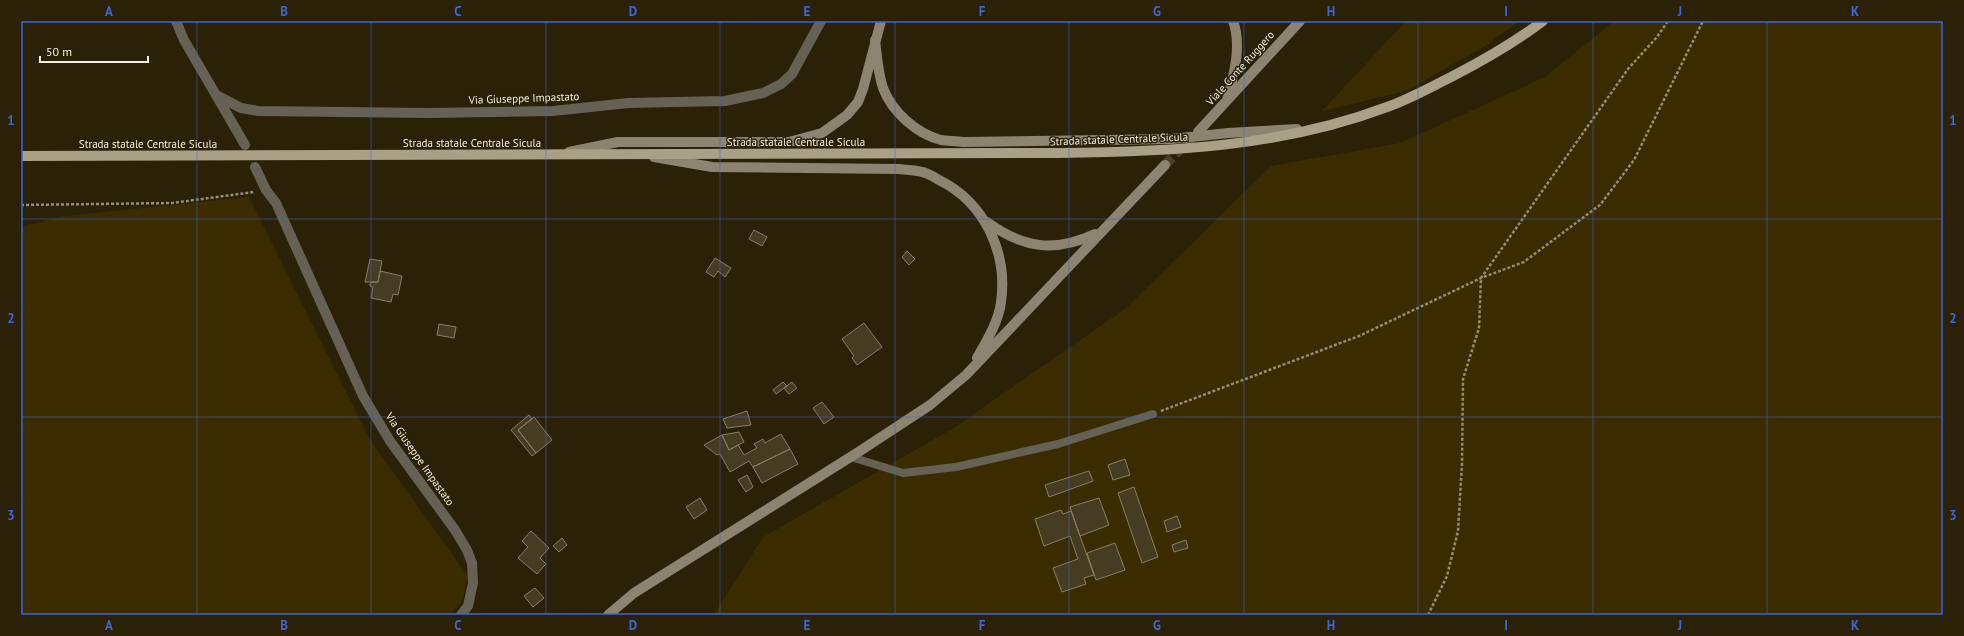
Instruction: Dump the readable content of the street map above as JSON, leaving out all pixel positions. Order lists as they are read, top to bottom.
{
  "streets": {
    "main road": ["Viale Conte Ruggero", "Strada statale Centrale Sicula"],
    "street": ["Via Giuseppe Impastato"]
  },
  "scale_bar": "50 m",
  "grid": {
    "columns": [
      "A",
      "B",
      "C",
      "D",
      "E",
      "F",
      "G",
      "H",
      "I",
      "J",
      "K"
    ],
    "rows": ["1", "2", "3"]
  }
}
